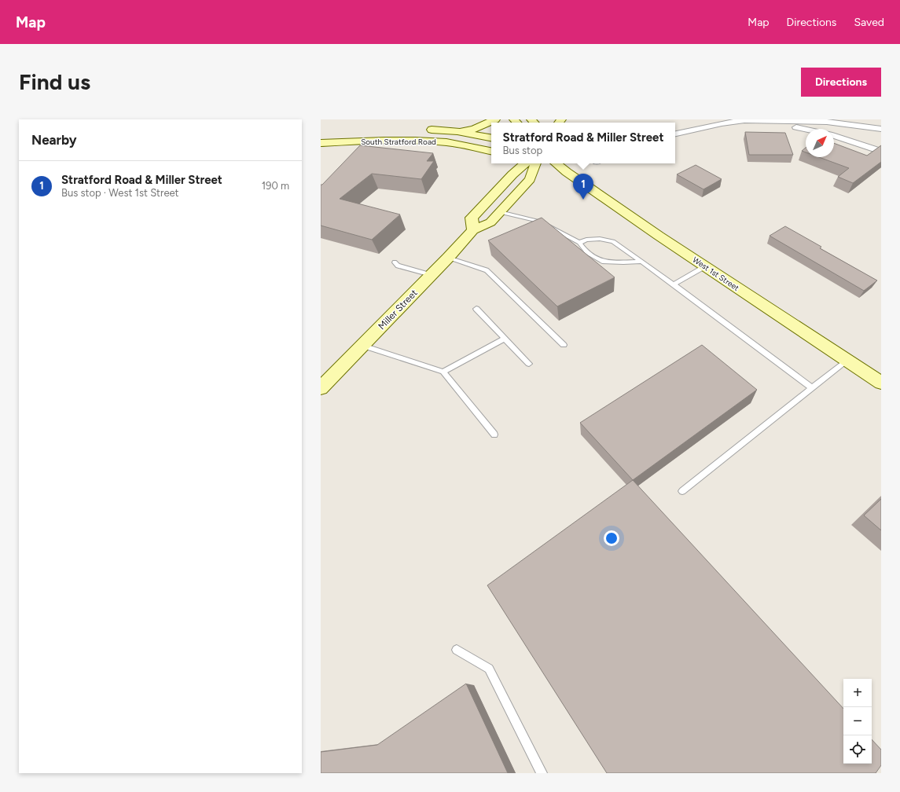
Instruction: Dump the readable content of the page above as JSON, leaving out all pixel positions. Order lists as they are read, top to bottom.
{
  "streets": {
    "main road": ["South Stratford Road", "West 1st Street", "Miller Street"]
  },
  "north": "top right",
  "page": {
    "header": "Map",
    "nav": ["Map", "Directions", "Saved"],
    "buttons": "Directions",
    "title": "Find us",
    "heading": "Nearby",
    "popup": ["Stratford Road & Miller Street", "Bus stop"],
    "list": [
      {
        "mark": "1",
        "name": "Stratford Road & Miller Street",
        "note": "Bus stop · West 1st Street",
        "value": "190 m"
      }
    ],
    "pins": "1",
    "map_buttons": ["+", "−"]
  }
}
